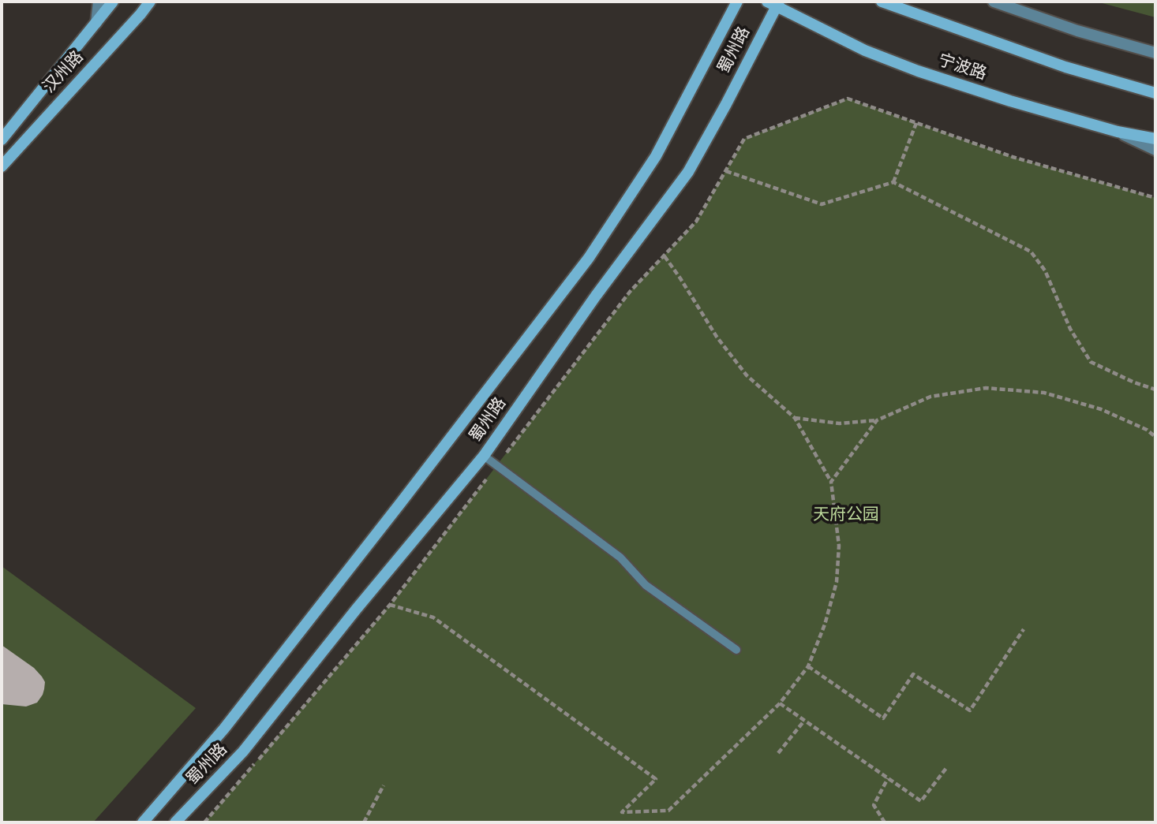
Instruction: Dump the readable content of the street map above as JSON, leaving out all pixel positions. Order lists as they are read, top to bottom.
{
  "streets": {
    "main road": ["蜀州路", "宁波路", "汉州路"]
  },
  "crossings": [
    ["蜀州路", "宁波路"]
  ],
  "parks": ["天府公园"]
}
